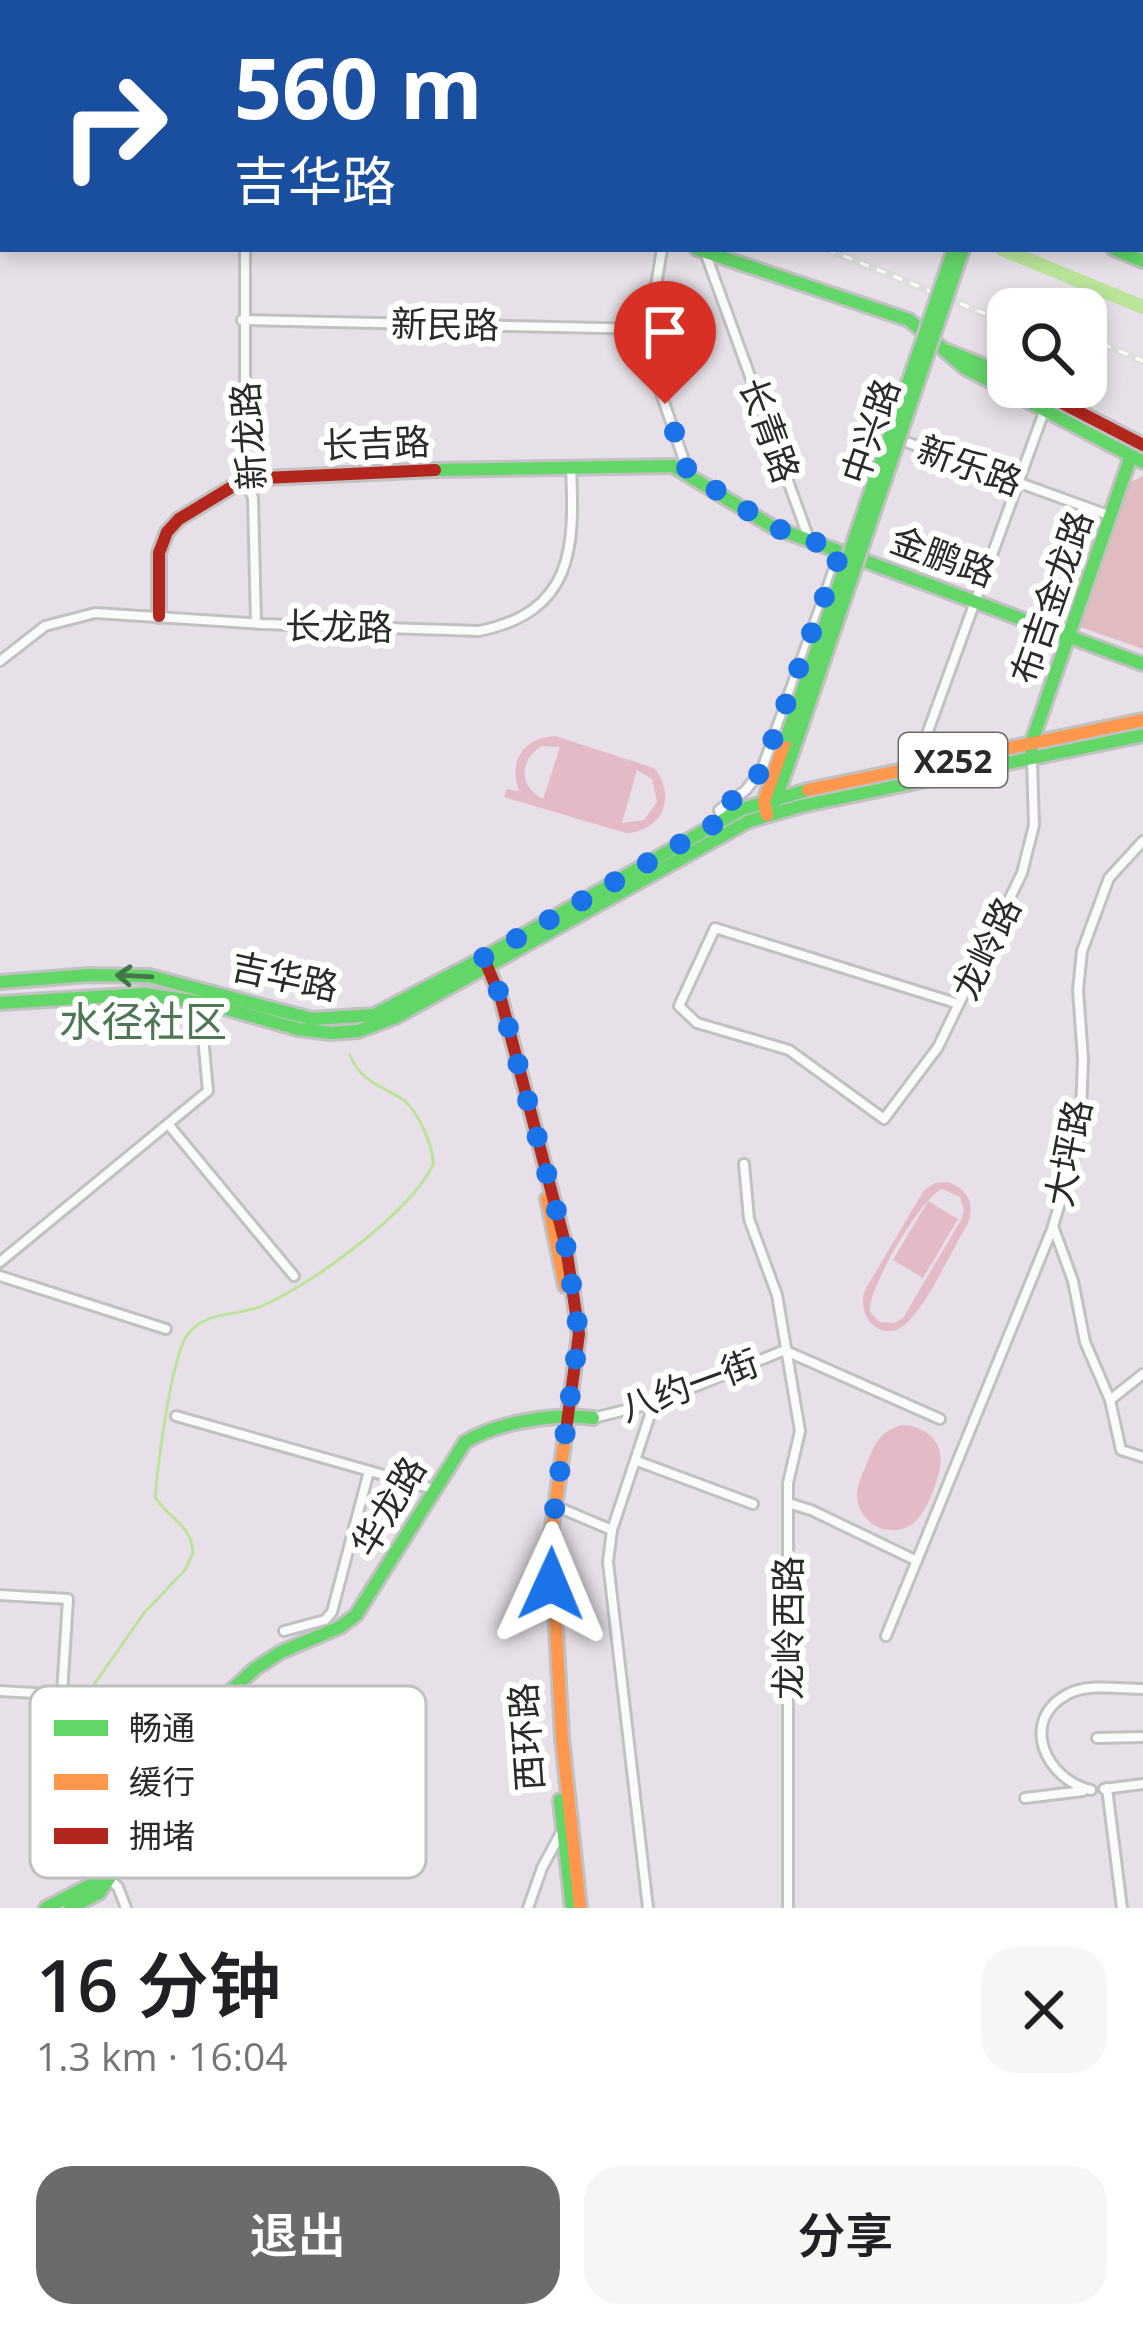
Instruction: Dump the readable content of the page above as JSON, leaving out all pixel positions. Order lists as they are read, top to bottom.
{
  "streets": {
    "main road": [
      "中兴路",
      "长吉路",
      "金鹏路",
      "布吉金龙路",
      "X252",
      "吉华路",
      "华龙路",
      "西环路"
    ],
    "street": [
      "新民路",
      "长青路",
      "新龙路",
      "新乐路",
      "长龙路",
      "龙岭路",
      "大坪路",
      "八约一街",
      "龙岭西路"
    ]
  },
  "crossings": [
    ["新民路", "新龙路"],
    ["长青路", "金鹏路"],
    ["中兴路", "吉华路"],
    ["新龙路", "长吉路"],
    ["新龙路", "长龙路"],
    ["长吉路", "金鹏路"],
    ["长吉路", "长龙路"],
    ["新乐路", "布吉金龙路"],
    ["金鹏路", "布吉金龙路"],
    ["布吉金龙路", "龙岭路"],
    ["布吉金龙路", "吉华路"],
    ["龙岭路", "吉华路"],
    ["吉华路", "西环路"],
    ["八约一街", "华龙路"],
    ["八约一街", "龙岭西路"],
    ["华龙路", "西环路"]
  ],
  "districts": ["水径社区"],
  "legend": ["畅通", "缓行", "拥堵"],
  "page": {
    "turn": ["560 m", "吉华路"],
    "heading": ["16 分钟", "1.3 km · 16:04"],
    "buttons": ["退出", "分享"]
  }
}
